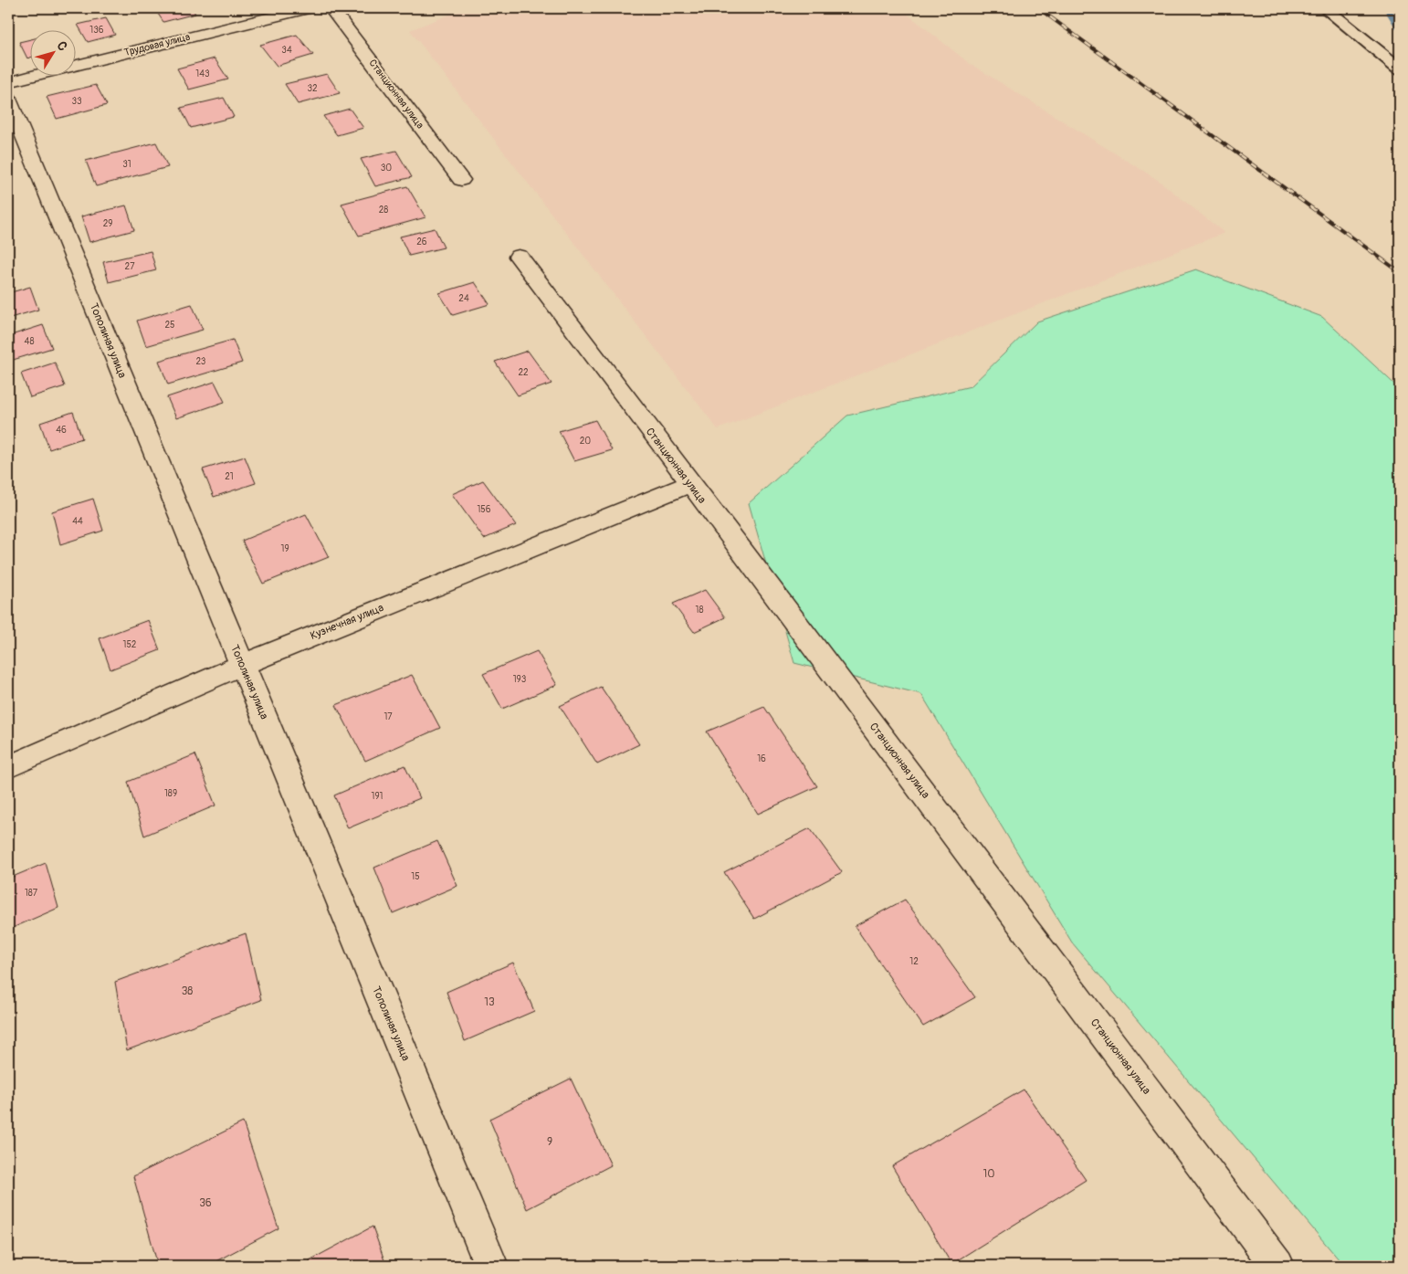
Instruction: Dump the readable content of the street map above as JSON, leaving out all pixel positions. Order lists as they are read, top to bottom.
{
  "streets": {
    "street": [
      "Трудовая улица",
      "Станционная улица",
      "Тополиная улица",
      "Кузнечная улица"
    ]
  },
  "crossings": [
    ["Станционная улица", "Кузнечная улица"],
    ["Тополиная улица", "Кузнечная улица"]
  ],
  "house_numbers": [
    "136",
    "34",
    "143",
    "32",
    "33",
    "31",
    "30",
    "28",
    "29",
    "26",
    "27",
    "24",
    "25",
    "48",
    "23",
    "22",
    "46",
    "20",
    "21",
    "156",
    "44",
    "19",
    "18",
    "152",
    "193",
    "17",
    "16",
    "189",
    "191",
    "15",
    "187",
    "12",
    "38",
    "13",
    "9",
    "10",
    "36"
  ],
  "north": "top right"
}
